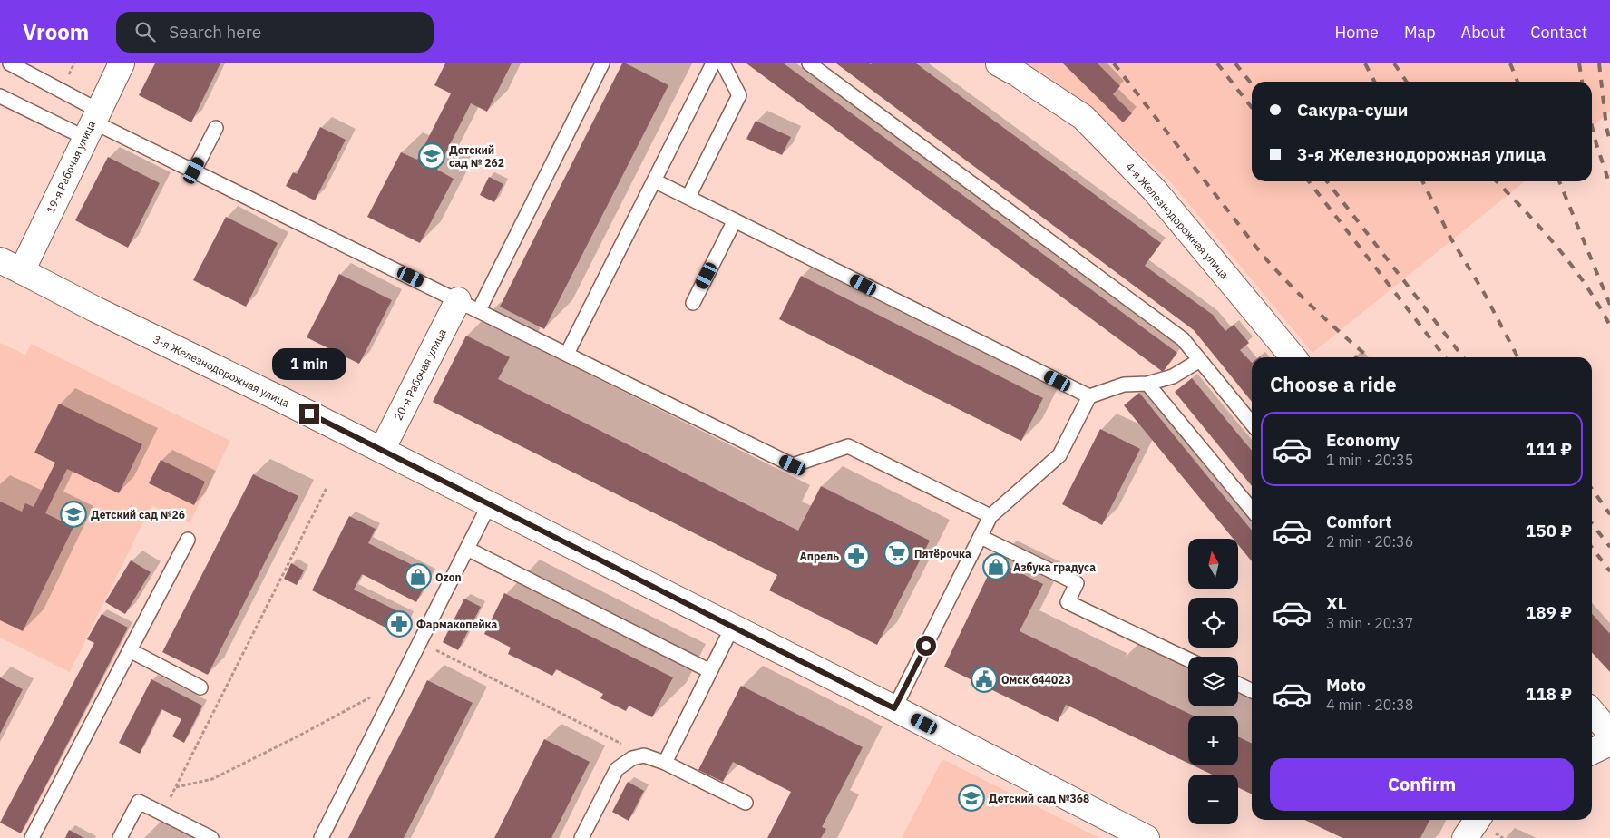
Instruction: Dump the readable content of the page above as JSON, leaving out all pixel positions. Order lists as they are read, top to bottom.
{
  "streets": {
    "street": [
      "19-я Рабочая улица",
      "4-я Железнодорожная улица",
      "3-я Железнодорожная улица",
      "20-я Рабочая улица"
    ]
  },
  "crossings": [
    ["19-я Рабочая улица", "3-я Железнодорожная улица"],
    ["3-я Железнодорожная улица", "20-я Рабочая улица"]
  ],
  "places": {
    "school or university": ["Детский сад № 262", "Детский сад №26", "Детский сад №368"],
    "supermarket": ["Пятёрочка"],
    "pharmacy": ["Апрель", "Фармакопейка"],
    "shop": ["Азбука градуса", "Ozon"],
    "public building": ["Омск 644023"]
  },
  "north": "top",
  "page": {
    "header": "Vroom",
    "search": "Search here",
    "nav": [
      "Home",
      "Map",
      "About",
      "Contact"
    ],
    "banner": ["Сакура-суши", "3-я Железнодорожная улица"],
    "bubble": "1 min",
    "heading": "Choose a ride",
    "list": [
      {
        "name": "Economy",
        "note": "1 min · 20:35",
        "value": "111 ₽"
      },
      {
        "name": "Comfort",
        "note": "2 min · 20:36",
        "value": "150 ₽"
      },
      {
        "name": "XL",
        "note": "3 min · 20:37",
        "value": "189 ₽"
      },
      {
        "name": "Moto",
        "note": "4 min · 20:38",
        "value": "118 ₽"
      }
    ],
    "map_buttons": ["+", "−"],
    "buttons": "Confirm"
  }
}
